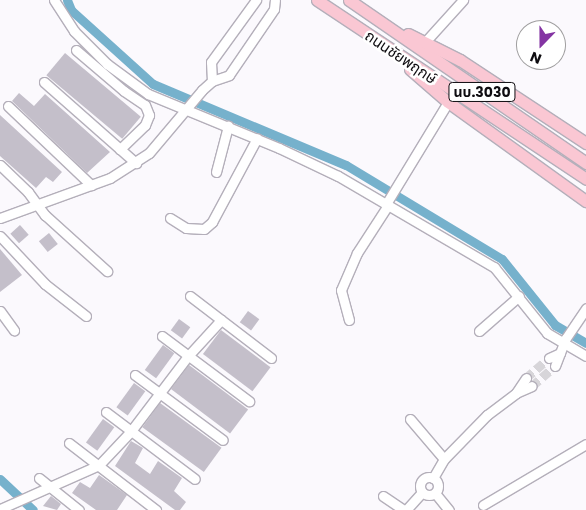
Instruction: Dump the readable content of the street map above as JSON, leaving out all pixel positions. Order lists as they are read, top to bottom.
{
  "streets": {
    "main road": ["ถนนชัยพฤกษ์", "นบ.3030"]
  },
  "north": "bottom"
}
